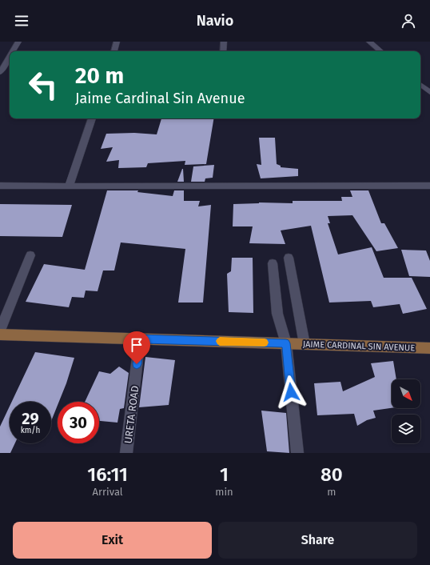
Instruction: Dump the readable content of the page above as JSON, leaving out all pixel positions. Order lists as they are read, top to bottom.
{
  "streets": {
    "main road": ["JAIME CARDINAL SIN AVENUE"],
    "street": ["URETA ROAD"]
  },
  "crossings": [
    ["JAIME CARDINAL SIN AVENUE", "URETA ROAD"]
  ],
  "north": "bottom right",
  "page": {
    "header": "Navio",
    "turn": ["20 m", "Jaime Cardinal Sin Avenue"],
    "speed": "29 km/h",
    "limit": "30",
    "eta": [
      "16:11",
      "Arrival",
      "1",
      "min",
      "80",
      "m"
    ],
    "buttons": ["Exit", "Share"]
  }
}
